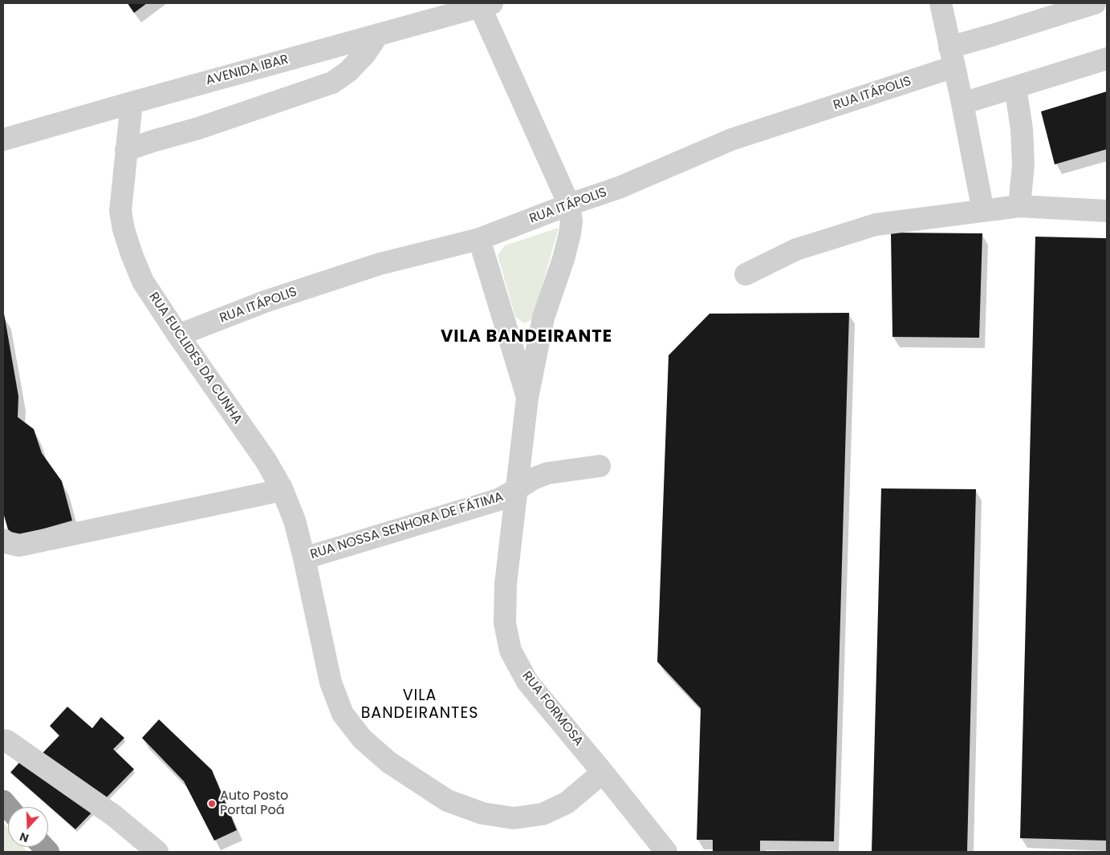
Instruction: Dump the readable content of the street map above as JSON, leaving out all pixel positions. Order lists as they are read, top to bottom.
{
  "streets": {
    "street": [
      "AVENIDA IBAR",
      "RUA ITÁPOLIS",
      "RUA EUCLIDES DA CUNHA",
      "RUA NOSSA SENHORA DE FÁTIMA",
      "RUA FORMOSA"
    ]
  },
  "crossings": [
    ["AVENIDA IBAR", "RUA EUCLIDES DA CUNHA"],
    ["AVENIDA IBAR", "RUA FORMOSA"],
    ["RUA ITÁPOLIS", "RUA EUCLIDES DA CUNHA"],
    ["RUA ITÁPOLIS", "RUA FORMOSA"],
    ["RUA EUCLIDES DA CUNHA", "RUA NOSSA SENHORA DE FÁTIMA"],
    ["RUA EUCLIDES DA CUNHA", "RUA FORMOSA"],
    ["RUA NOSSA SENHORA DE FÁTIMA", "RUA FORMOSA"]
  ],
  "districts": ["VILA BANDEIRANTE", "VILA BANDEIRANTES"],
  "places": ["Auto Posto Portal Poá"],
  "north": "bottom"
}
